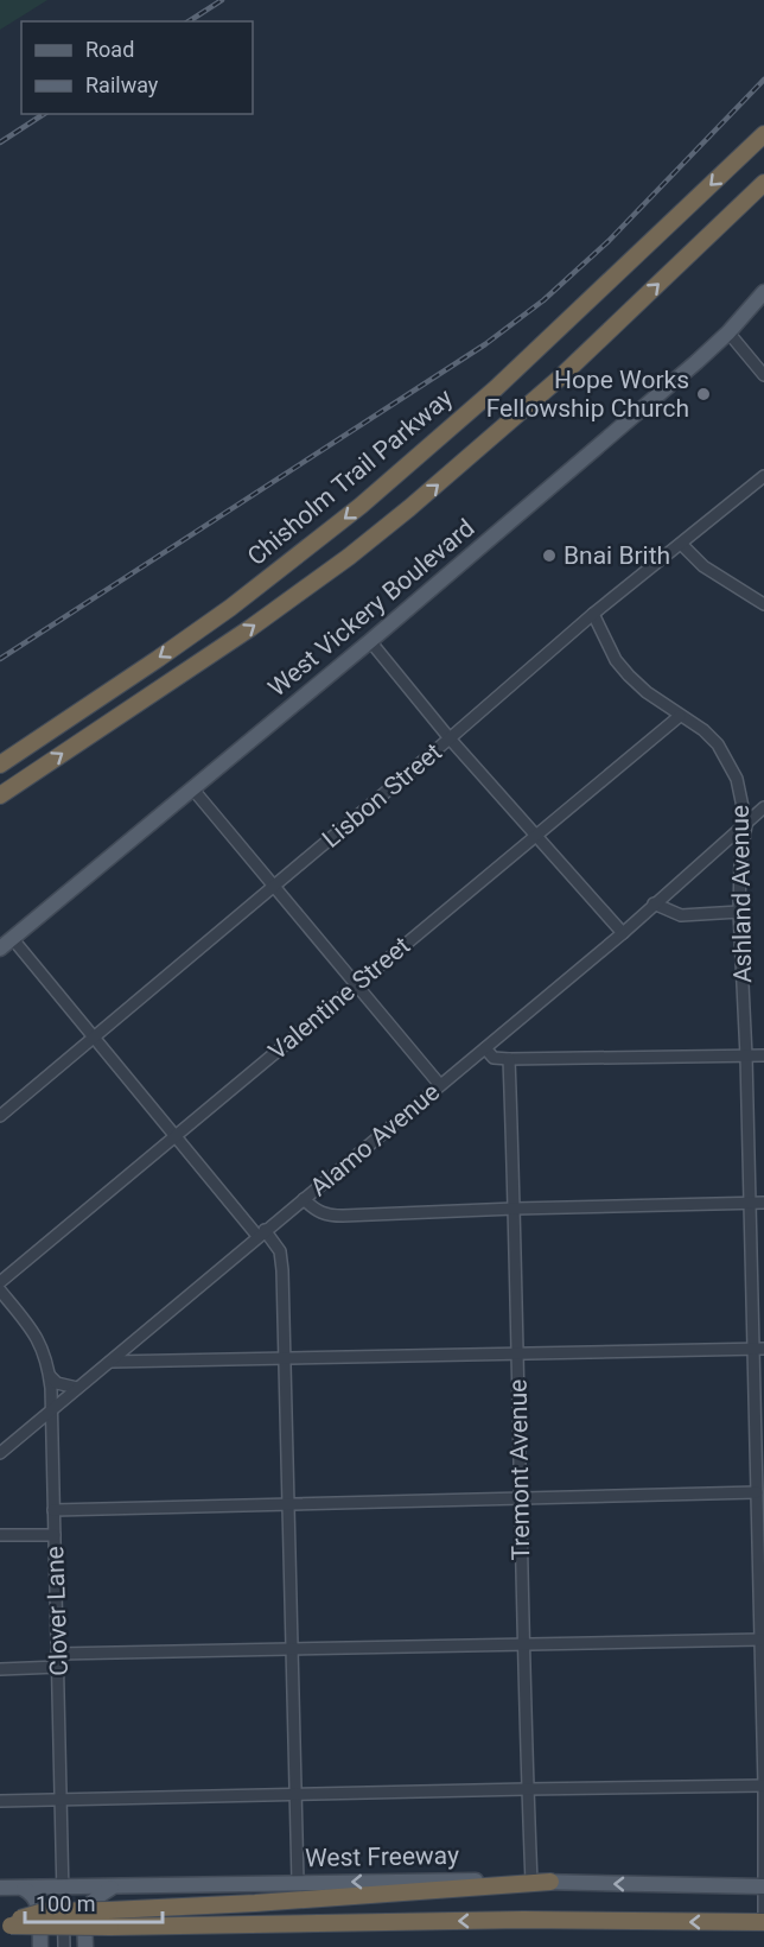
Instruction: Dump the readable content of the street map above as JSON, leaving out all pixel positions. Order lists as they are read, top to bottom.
{
  "streets": {
    "highway": ["Chisholm Trail Parkway"],
    "main road": ["West Vickery Boulevard", "West Freeway"],
    "street": [
      "Lisbon Street",
      "Ashland Avenue",
      "Valentine Street",
      "Alamo Avenue",
      "Tremont Avenue",
      "Clover Lane"
    ]
  },
  "crossings": [
    ["Lisbon Street", "Ashland Avenue"],
    ["Ashland Avenue", "Valentine Street"],
    ["Ashland Avenue", "Alamo Avenue"],
    ["Ashland Avenue", "West Freeway"],
    ["Alamo Avenue", "Clover Lane"],
    ["Tremont Avenue", "West Freeway"],
    ["Clover Lane", "West Freeway"]
  ],
  "one_way": ["West Freeway"],
  "places": ["Hope Works Fellowship Church", "Bnai Brith"],
  "legend": ["Road", "Railway"],
  "scale_bar": "100 m"
}
